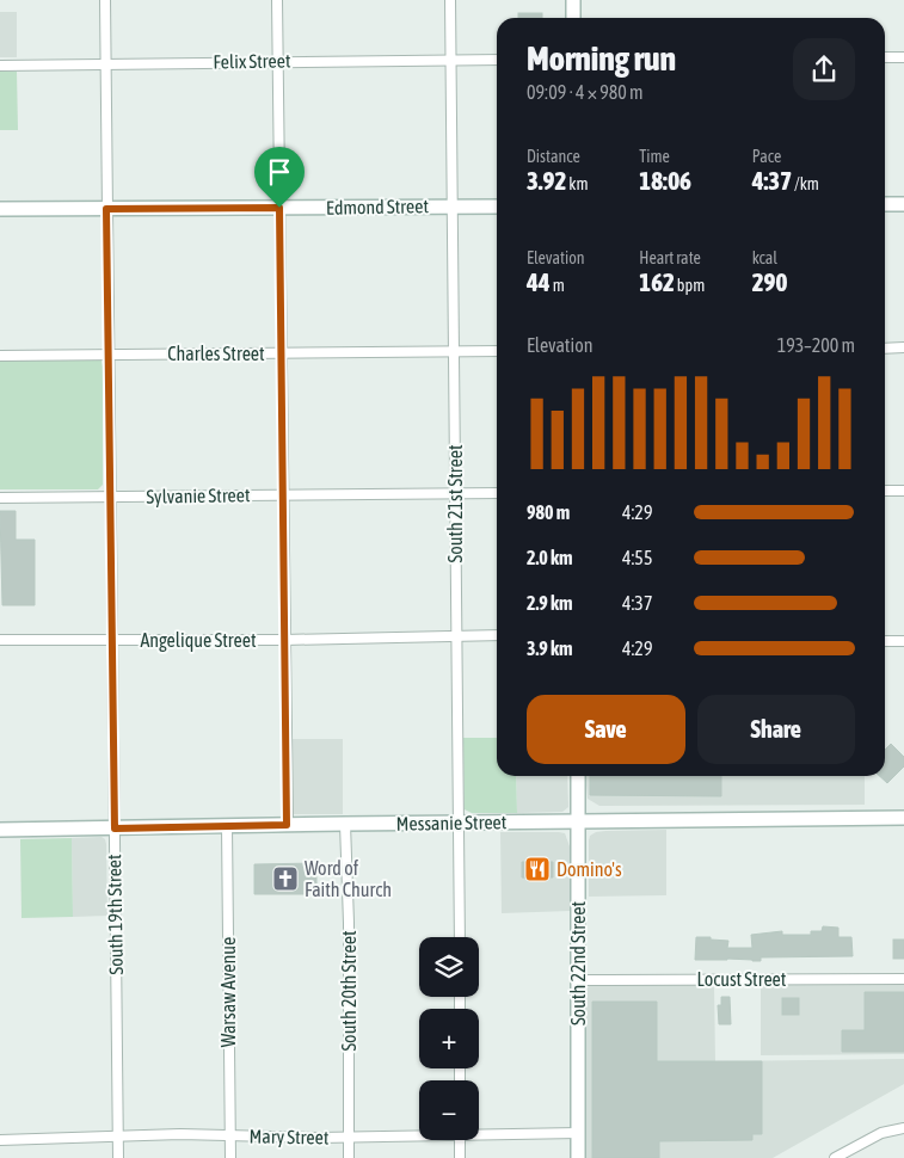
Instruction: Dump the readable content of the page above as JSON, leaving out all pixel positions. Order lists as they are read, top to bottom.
{
  "streets": {
    "street": [
      "Felix Street",
      "Edmond Street",
      "Charles Street",
      "Sylvanie Street",
      "South 21st Street",
      "Angelique Street",
      "Messanie Street",
      "South 19th Street",
      "South 22nd Street",
      "Locust Street",
      "South 20th Street",
      "Warsaw Avenue",
      "Mary Street"
    ]
  },
  "crossings": [
    ["Felix Street", "South 21st Street"],
    ["Felix Street", "South 19th Street"],
    ["Edmond Street", "South 21st Street"],
    ["Edmond Street", "South 19th Street"],
    ["Charles Street", "South 21st Street"],
    ["Charles Street", "South 19th Street"],
    ["Sylvanie Street", "South 21st Street"],
    ["Sylvanie Street", "South 19th Street"],
    ["South 21st Street", "Angelique Street"],
    ["South 21st Street", "Messanie Street"],
    ["Angelique Street", "South 19th Street"],
    ["Messanie Street", "South 19th Street"],
    ["Messanie Street", "South 22nd Street"],
    ["Messanie Street", "South 20th Street"],
    ["Messanie Street", "Warsaw Avenue"],
    ["South 19th Street", "Mary Street"],
    ["South 22nd Street", "Locust Street"],
    ["South 22nd Street", "Mary Street"],
    ["South 20th Street", "Mary Street"],
    ["Warsaw Avenue", "Mary Street"]
  ],
  "places": {
    "restaurant": ["Domino's"],
    "church": ["Word of Faith Church"]
  },
  "page": {
    "heading": ["Morning run", "09:09 · 4 × 980 m"],
    "stats": [
      ["Distance", "3.92 km"],
      ["Time", "18:06"],
      ["Pace", "4:37 /km"],
      ["Elevation", "44 m"],
      ["Heart rate", "162 bpm"],
      ["kcal", "290"]
    ],
    "chart": ["Elevation", "193–200 m"],
    "list": [
      {
        "name": "980 m",
        "note": "4:29"
      },
      {
        "name": "2.0 km",
        "note": "4:55"
      },
      {
        "name": "2.9 km",
        "note": "4:37"
      },
      {
        "name": "3.9 km",
        "note": "4:29"
      }
    ],
    "buttons": ["Save", "Share"],
    "map_buttons": ["+", "−"]
  }
}
